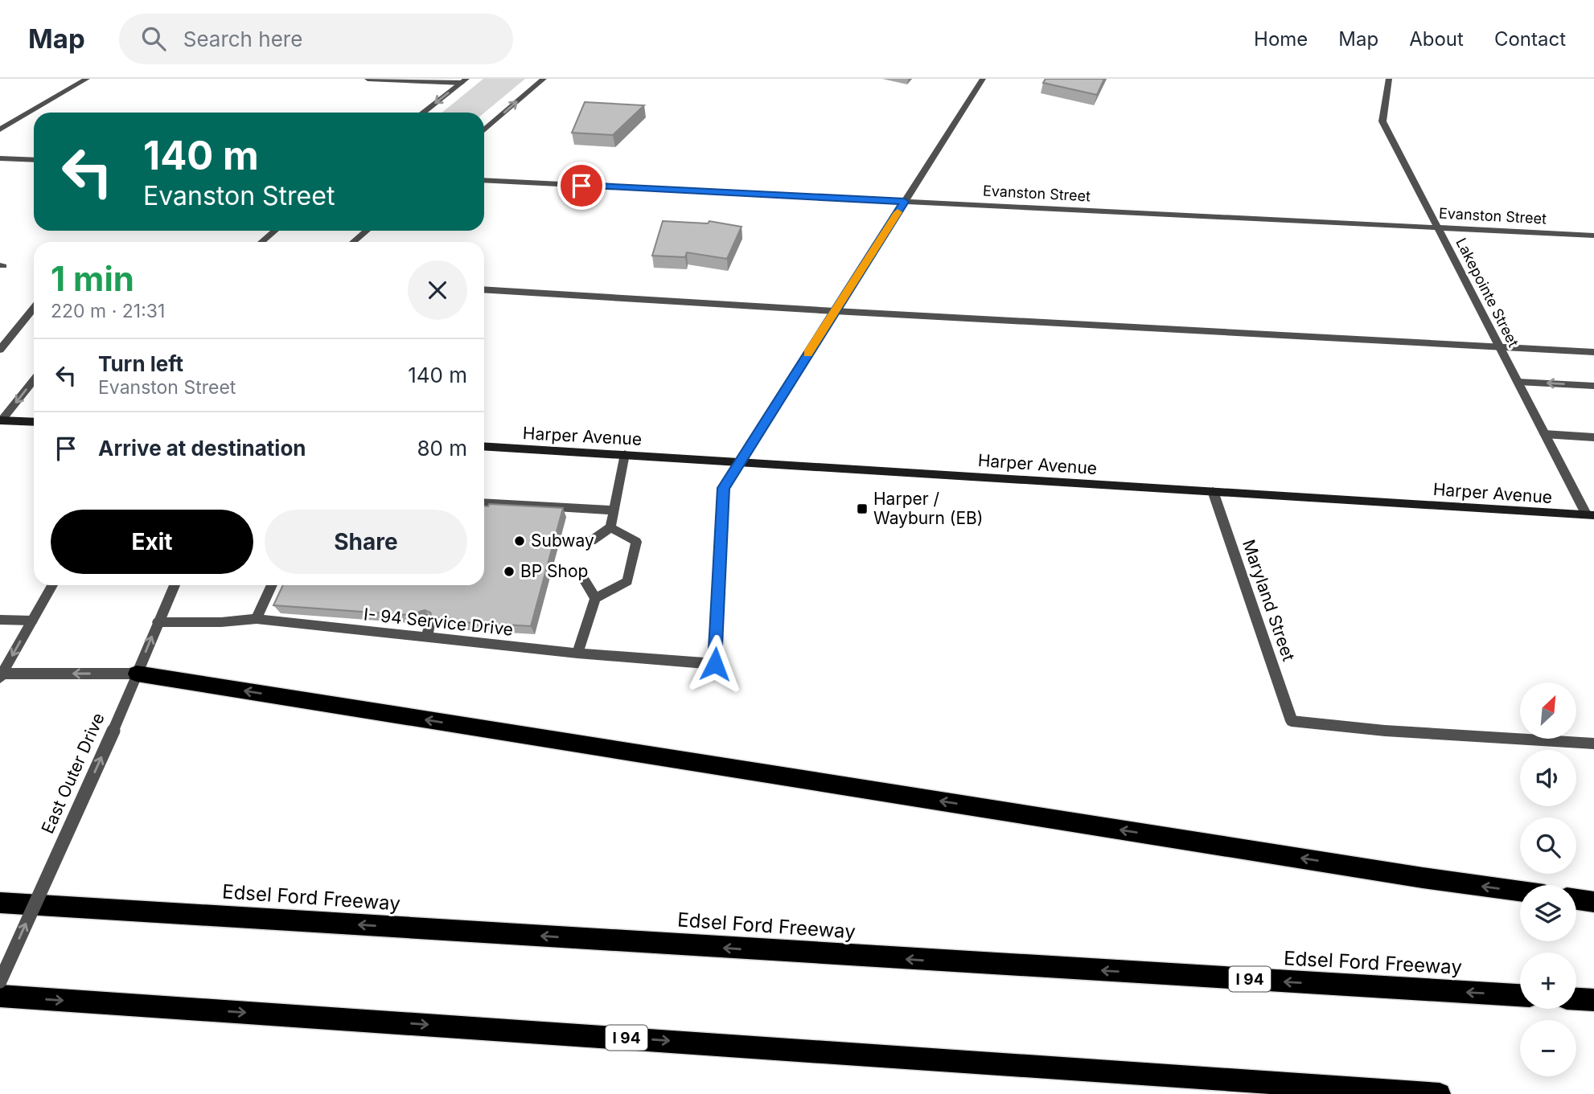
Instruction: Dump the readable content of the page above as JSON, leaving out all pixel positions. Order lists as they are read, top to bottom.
{
  "streets": {
    "highway": ["Edsel Ford Freeway", "I 94"],
    "main road": ["Harper Avenue"],
    "street": [
      "Evanston Street",
      "Lakepointe Street",
      "Maryland Street",
      "I- 94 Service Drive",
      "East Outer Drive"
    ]
  },
  "crossings": [
    ["Evanston Street", "Lakepointe Street"],
    ["Lakepointe Street", "Harper Avenue"],
    ["Harper Avenue", "Maryland Street"],
    ["Harper Avenue", "I- 94 Service Drive"],
    ["I- 94 Service Drive", "East Outer Drive"]
  ],
  "one_way": ["East Outer Drive"],
  "places": {
    "transit": ["Harper / Wayburn (EB)"],
    "other": ["Subway", "BP Shop"]
  },
  "north": "top right",
  "page": {
    "header": "Map",
    "search": "Search here",
    "nav": [
      "Home",
      "Map",
      "About",
      "Contact"
    ],
    "turn": ["140 m", "Evanston Street"],
    "heading": ["1 min", "220 m · 21:31"],
    "list": [
      {
        "name": "Turn left",
        "note": "Evanston Street",
        "value": "140 m"
      },
      {
        "name": "Arrive at destination",
        "value": "80 m"
      }
    ],
    "buttons": ["Exit", "Share"],
    "map_buttons": ["+", "−"]
  }
}
